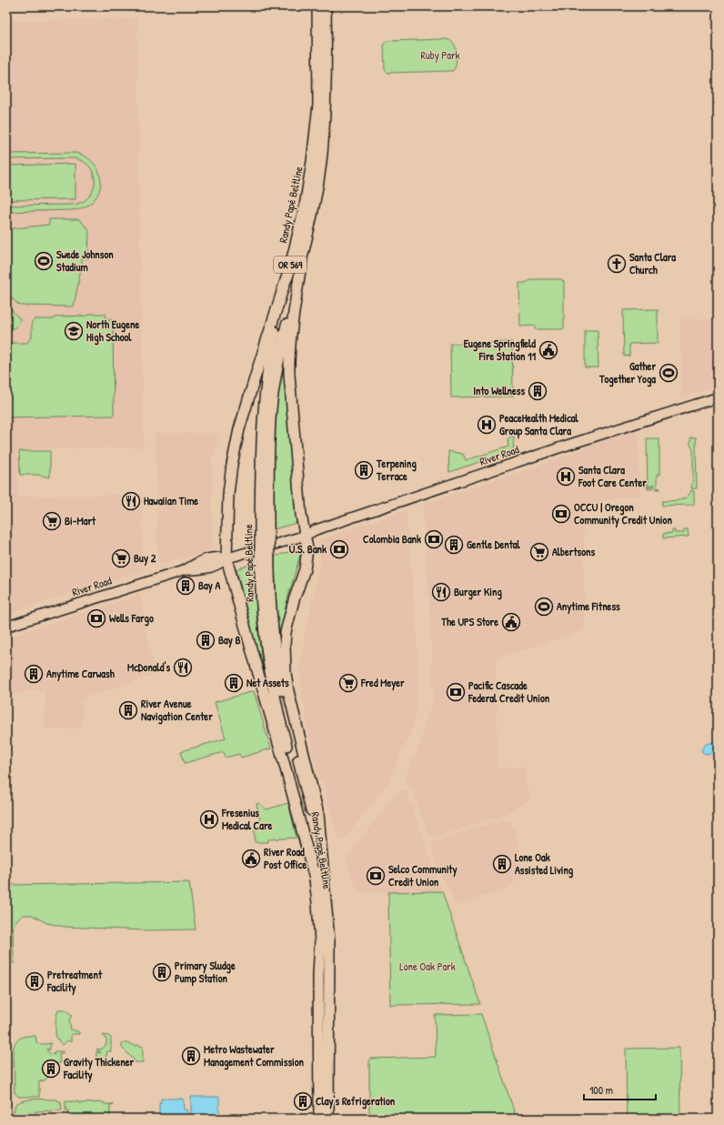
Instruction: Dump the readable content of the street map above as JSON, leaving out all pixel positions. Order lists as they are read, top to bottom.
{
  "streets": {
    "highway": ["Randy Papé Beltline", "OR 569"],
    "main road": ["River Road"]
  },
  "parks": ["Ruby Park", "Lone Oak Park"],
  "places": {
    "sports": ["Swede Johnson Stadium", "Gather Together Yoga", "Anytime Fitness"],
    "church": ["Santa Clara Church"],
    "school or university": ["North Eugene High School"],
    "public building": ["Eugene Springfield Fire Station 11", "The UPS Store", "River Road Post Office"],
    "building": [
      "Into Wellness",
      "Terpening Terrace",
      "Gentle Dental",
      "Bay A",
      "Bay B",
      "Anytime Carwash",
      "Net Assets",
      "River Avenue Navigation Center",
      "Lone Oak Assisted Living",
      "Primary Sludge Pump Station",
      "Pretreatment Facility",
      "Metro Wastewater Management Commission",
      "Gravity Thickener Facility",
      "Clay's Refrigeration"
    ],
    "hospital": ["PeaceHealth Medical Group Santa Clara", "Santa Clara Foot Care Center", "Fresenius Medical Care"],
    "restaurant": ["Hawaiian Time", "Burger King", "McDonald's"],
    "bank": [
      "OCCU | Oregon Community Credit Union",
      "Colombia Bank",
      "U.S. Bank",
      "Wells Fargo",
      "Pacific Cascade Federal Credit Union",
      "Selco Community Credit Union"
    ],
    "supermarket": [
      "Bi-Mart",
      "Albertsons",
      "Buy 2",
      "Fred Meyer"
    ]
  },
  "scale_bar": "100 m"
}
